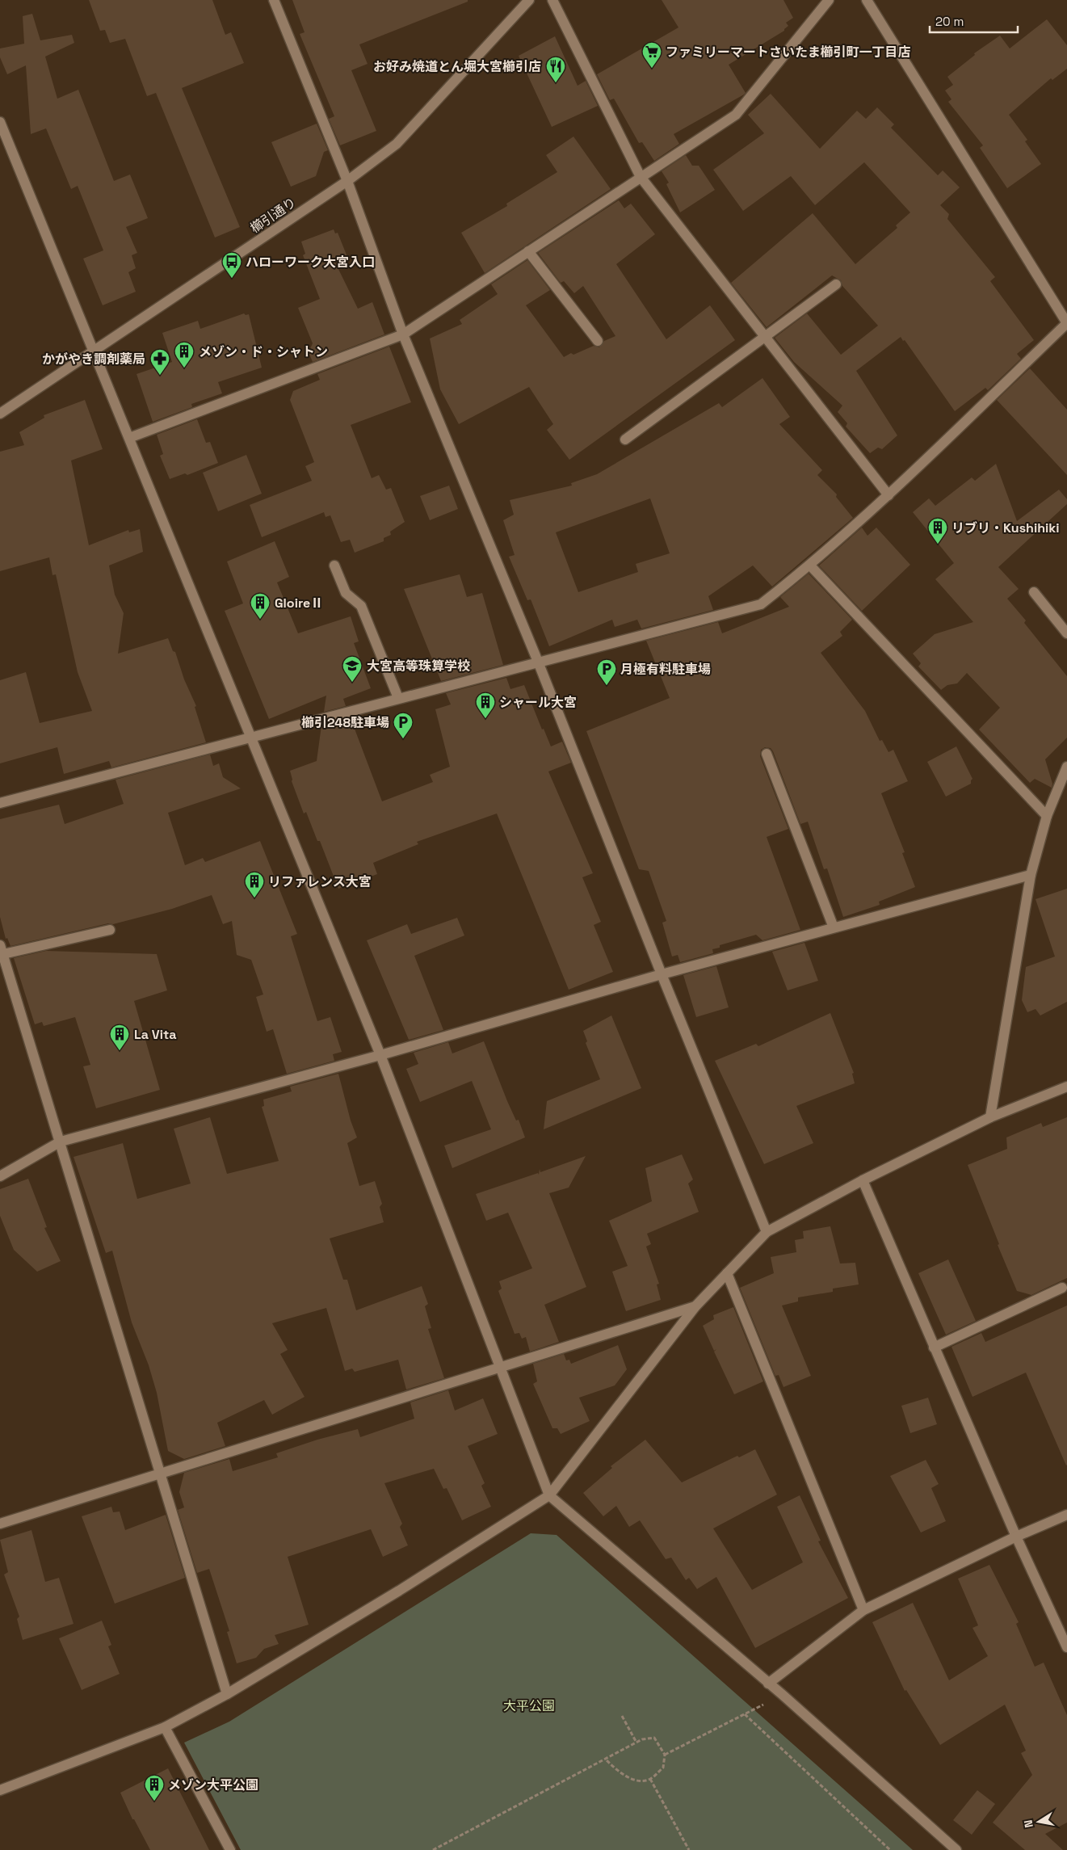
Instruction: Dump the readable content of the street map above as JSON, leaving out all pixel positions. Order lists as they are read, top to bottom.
{
  "streets": {
    "street": ["櫛引通り"]
  },
  "parks": ["大平公園"],
  "places": {
    "supermarket": ["ファミリーマートさいたま櫛引町一丁目店"],
    "restaurant": ["お好み焼道とん堀大宮櫛引店"],
    "bus stop": ["ハローワーク大宮入口"],
    "building": [
      "メゾン・ド・シャトン",
      "リブリ・Kushihiki",
      "GloireⅡ",
      "シャール大宮",
      "リファレンス大宮",
      "La Vita",
      "メゾン大平公園"
    ],
    "pharmacy": ["かがやき調剤薬局"],
    "school or university": ["大宮高等珠算学校"],
    "parking": ["月極有料駐車場", "櫛引248駐車場"]
  },
  "scale_bar": "20 m",
  "north": "left"
}
